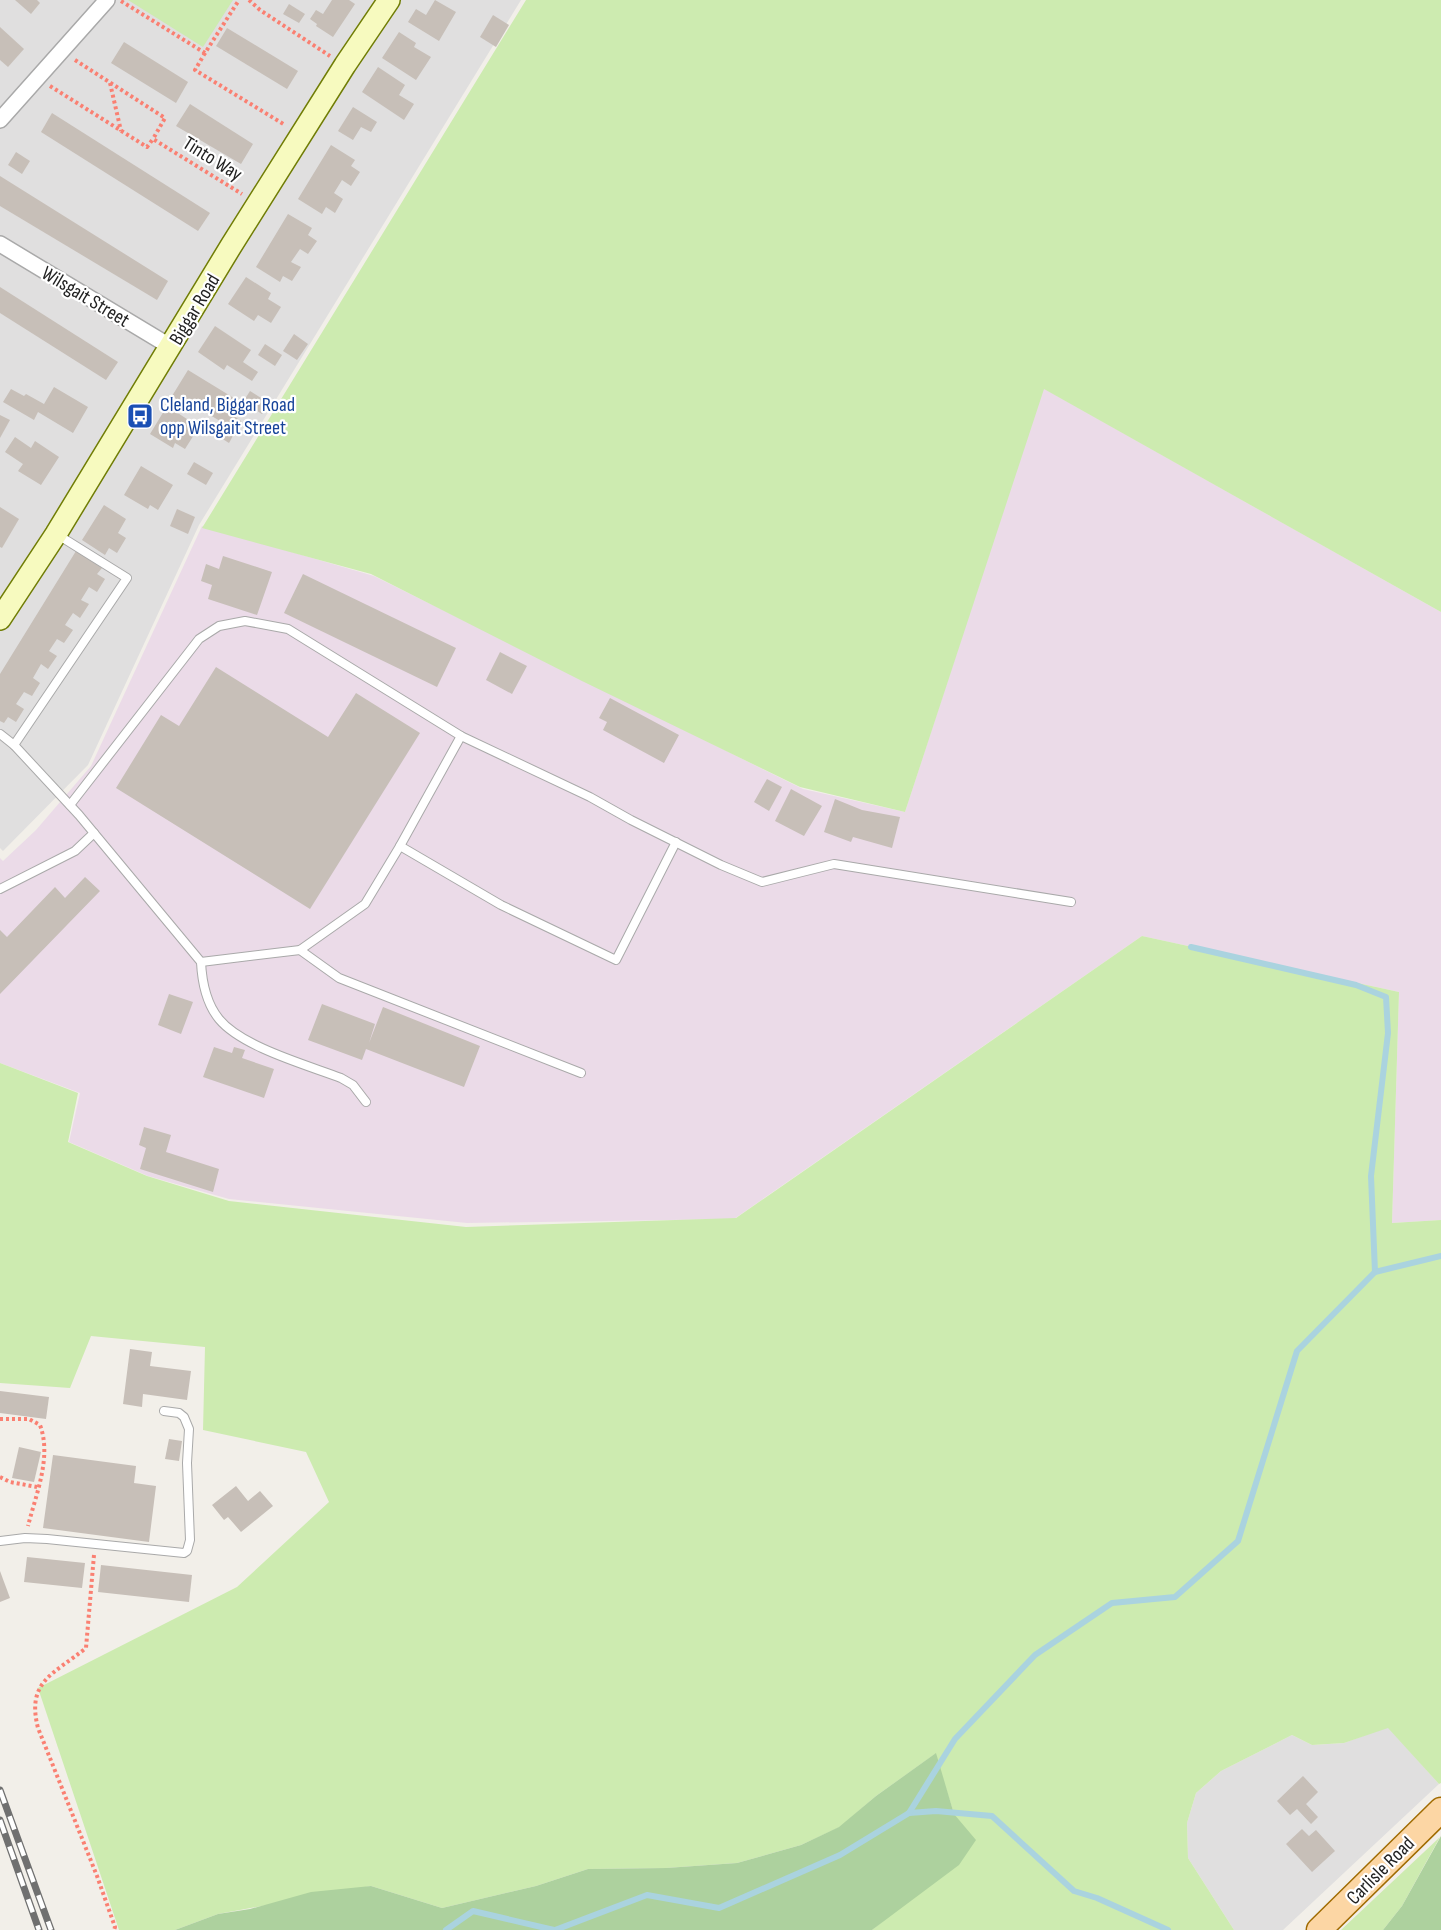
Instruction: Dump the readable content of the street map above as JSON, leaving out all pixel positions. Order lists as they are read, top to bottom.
{
  "streets": {
    "main road": ["Carlisle Road"],
    "street": ["Wilsgait Street", "Biggar Road"],
    "path": ["Tinto Way"]
  },
  "crossings": [
    ["Tinto Way", "Biggar Road"],
    ["Wilsgait Street", "Biggar Road"]
  ],
  "places": {
    "bus stop": ["Cleland, Biggar Road opp Wilsgait Street"]
  }
}
